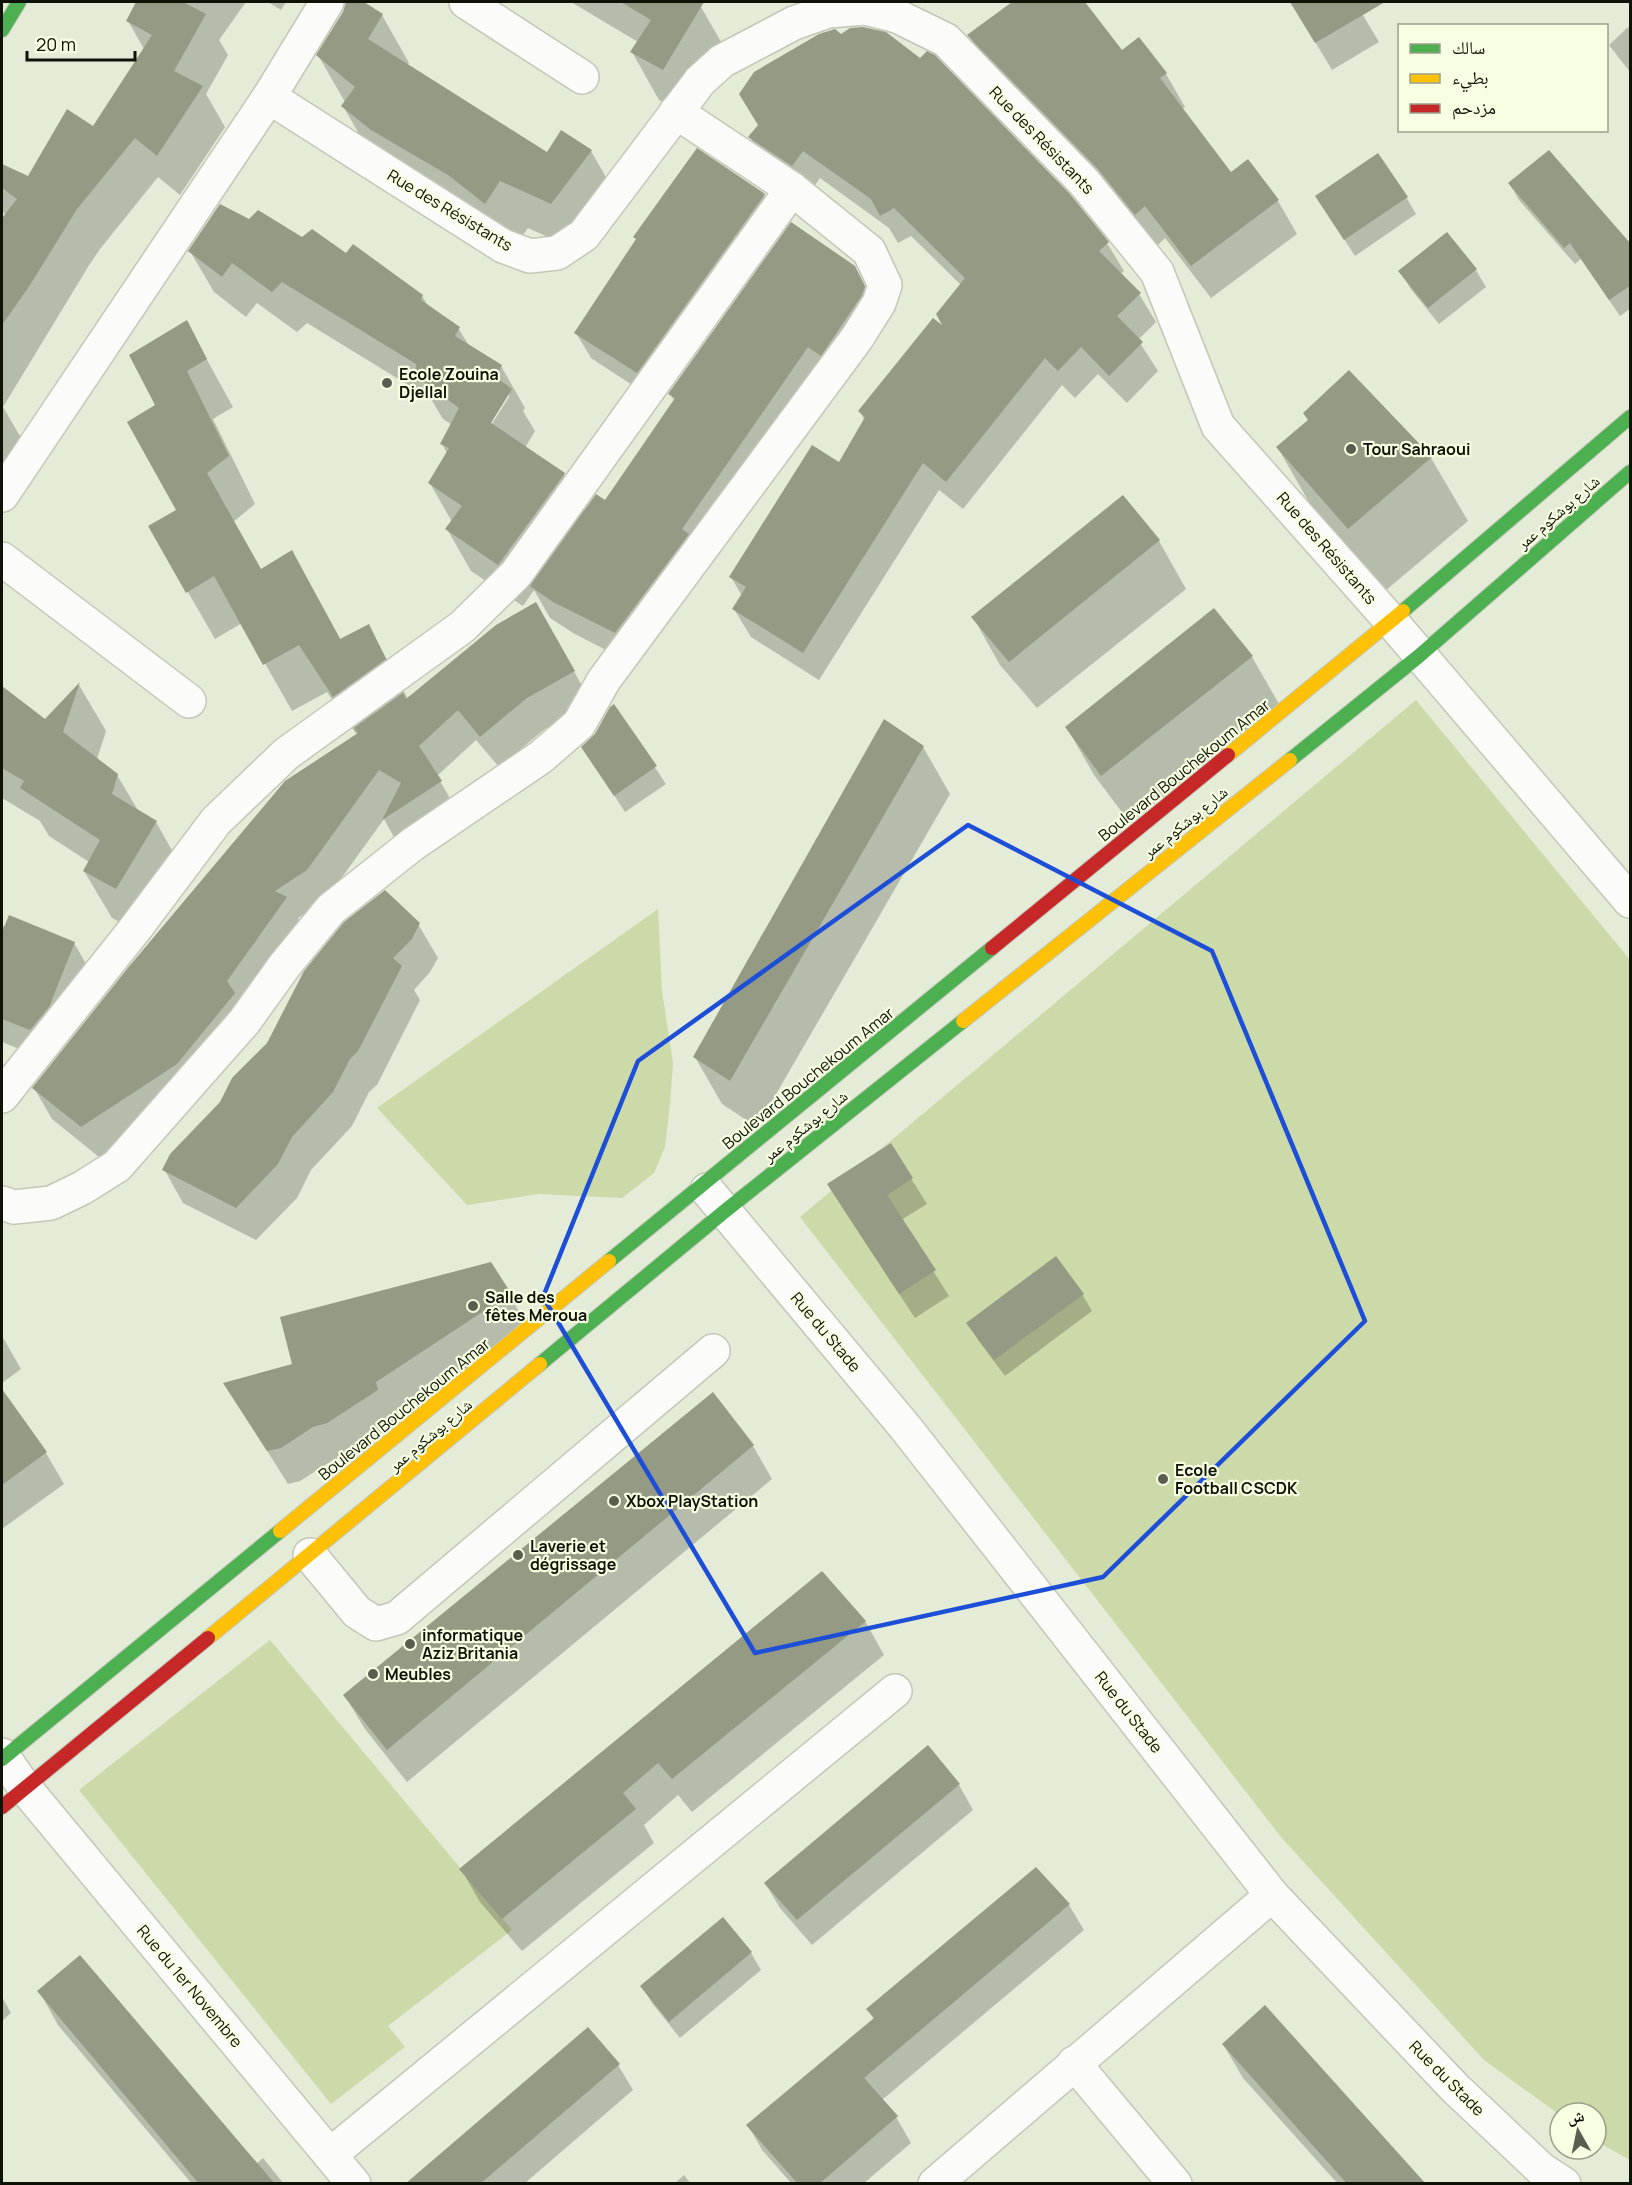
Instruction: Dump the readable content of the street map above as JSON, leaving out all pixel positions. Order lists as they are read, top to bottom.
{
  "streets": {
    "street": [
      "Rue des Résistants",
      "شارع بوشكوم عمر",
      "Boulevard Bouchekoum Amar",
      "Rue du Stade",
      "Rue du 1er Novembre"
    ]
  },
  "crossings": [
    ["Rue des Résistants", "شارع بوشكوم عمر"],
    ["Rue des Résistants", "Boulevard Bouchekoum Amar"],
    ["شارع بوشكوم عمر", "Rue du Stade"],
    ["شارع بوشكوم عمر", "Rue du 1er Novembre"],
    ["Boulevard Bouchekoum Amar", "Rue du Stade"],
    ["Boulevard Bouchekoum Amar", "Rue du 1er Novembre"]
  ],
  "places": [
    "Ecole Zouina Djellal",
    "Tour Sahraoui",
    "Salle des fêtes Meroua",
    "Ecole Football CSCDK",
    "Xbox PlayStation",
    "Laverie et dégrissage",
    "informatique Aziz Britania",
    "Meubles"
  ],
  "legend": ["سالك", "بطيء", "مزدحم"],
  "scale_bar": "20 m",
  "north": "top"
}
